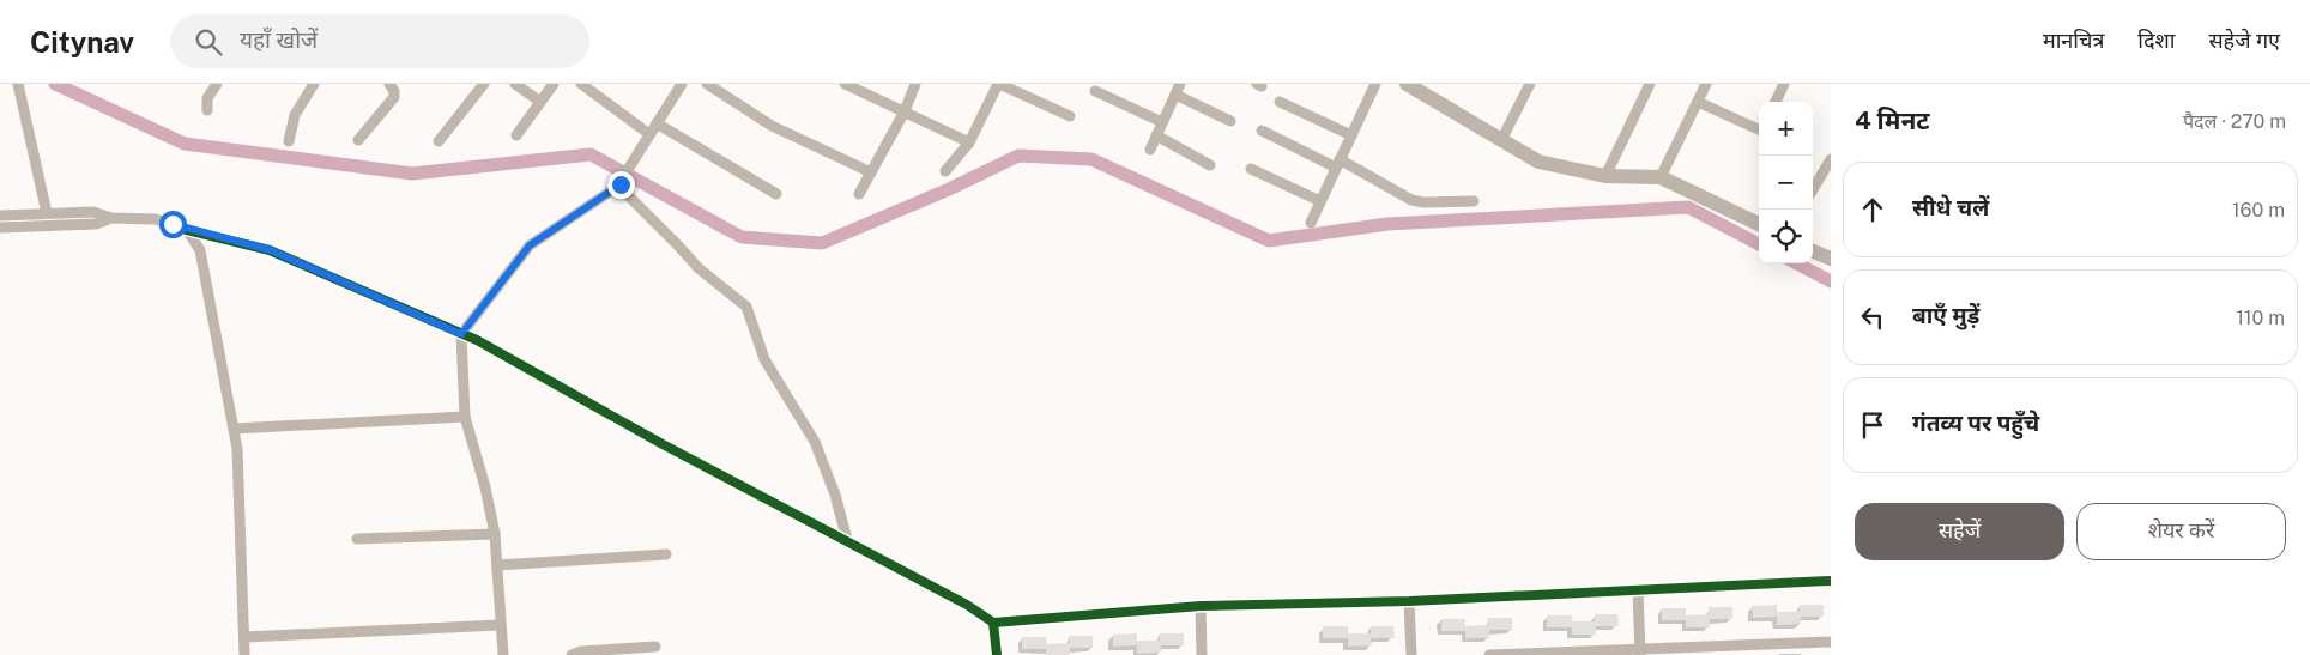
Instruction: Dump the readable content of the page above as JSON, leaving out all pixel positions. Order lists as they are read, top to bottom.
{
  "page": {
    "header": "Citynav",
    "search": "यहाँ खोजें",
    "nav": ["मानचित्र", "दिशा", "सहेजे गए"],
    "heading": ["4 मिनट", "पैदल · 270 m"],
    "map_buttons": ["+", "−"],
    "list": [
      ["सीधे चलें", "160 m"],
      ["बाएँ मुड़ें", "110 m"],
      "गंतव्य पर पहुँचे"
    ],
    "buttons": ["सहेजें", "शेयर करें"]
  }
}
